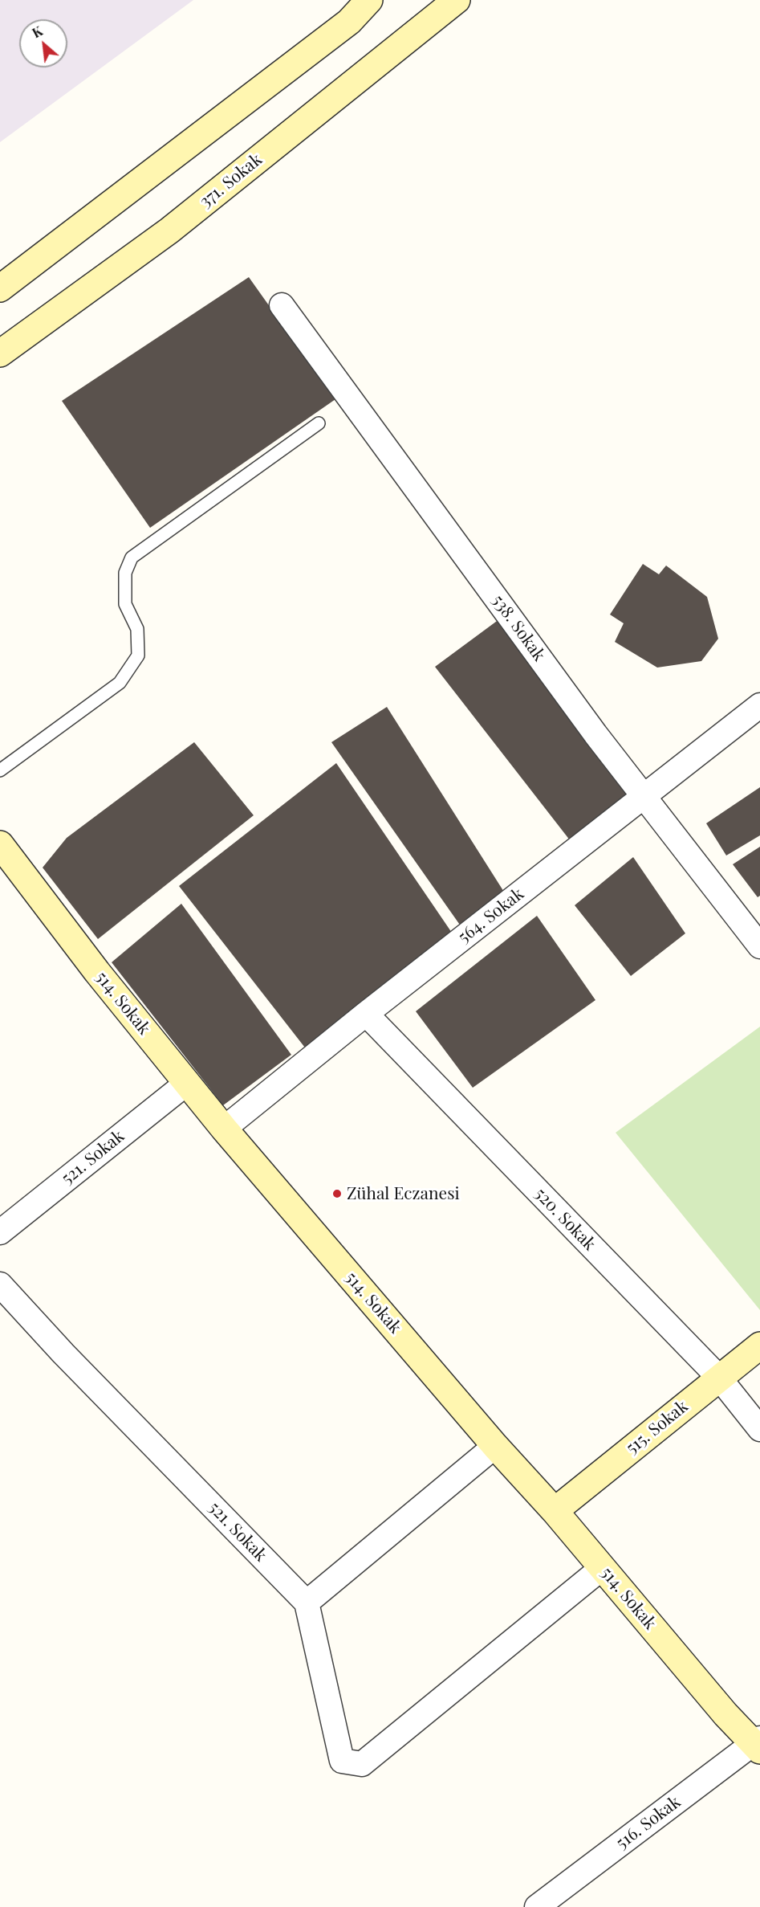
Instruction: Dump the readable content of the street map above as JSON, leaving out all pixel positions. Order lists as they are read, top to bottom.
{
  "streets": {
    "street": [
      "371. Sokak",
      "538. Sokak",
      "564. Sokak",
      "514. Sokak",
      "521. Sokak",
      "520. Sokak",
      "515. Sokak",
      "516. Sokak"
    ]
  },
  "crossings": [
    ["538. Sokak", "564. Sokak"],
    ["564. Sokak", "514. Sokak"],
    ["564. Sokak", "520. Sokak"],
    ["514. Sokak", "521. Sokak"],
    ["514. Sokak", "515. Sokak"],
    ["514. Sokak", "516. Sokak"],
    ["520. Sokak", "515. Sokak"]
  ],
  "places": ["Zühal Eczanesi"],
  "north": "top left"
}
